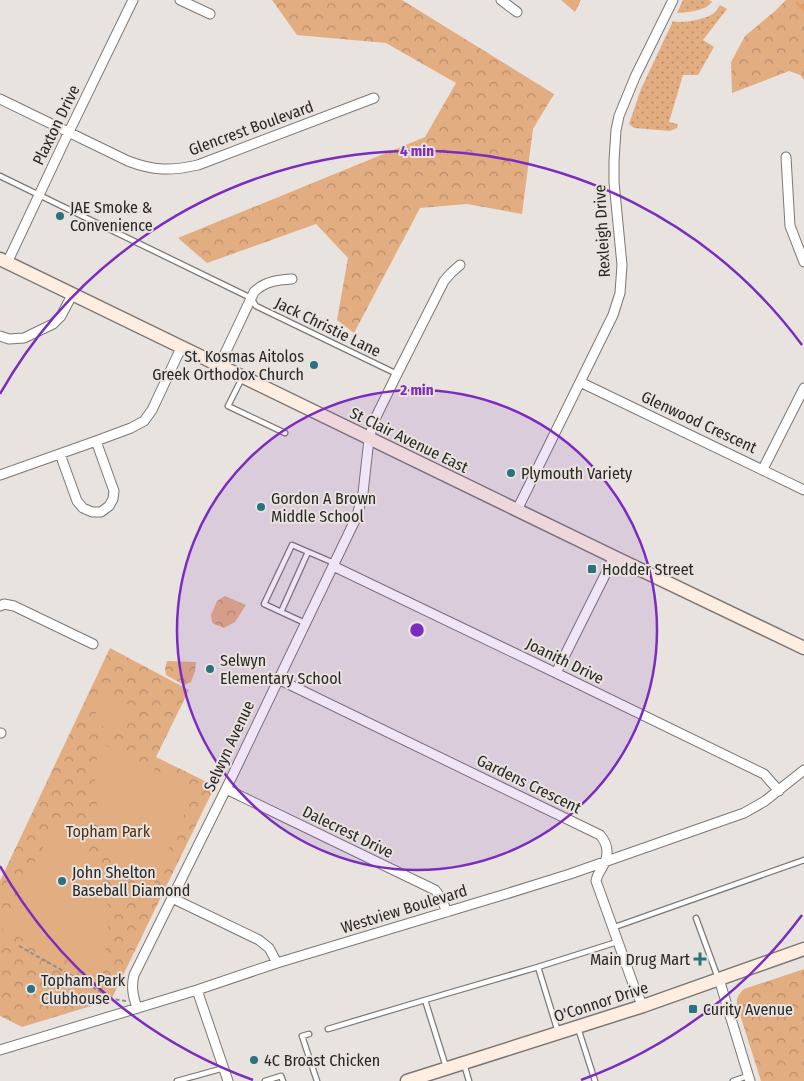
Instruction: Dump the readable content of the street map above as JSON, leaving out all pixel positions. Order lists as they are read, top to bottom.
{
  "streets": {
    "main road": ["St Clair Avenue East", "O'Connor Drive"],
    "street": [
      "Plaxton Drive",
      "Glencrest Boulevard",
      "Rexleigh Drive",
      "Glenwood Crescent",
      "Joanith Drive",
      "Selwyn Avenue",
      "Gardens Crescent",
      "Dalecrest Drive",
      "Westview Boulevard"
    ],
    "lane": ["Jack Christie Lane"]
  },
  "crossings": [
    ["Plaxton Drive", "Glencrest Boulevard"],
    ["Plaxton Drive", "Jack Christie Lane"],
    ["Plaxton Drive", "St Clair Avenue East"],
    ["Rexleigh Drive", "Glenwood Crescent"],
    ["Rexleigh Drive", "St Clair Avenue East"],
    ["Jack Christie Lane", "Selwyn Avenue"],
    ["St Clair Avenue East", "Selwyn Avenue"],
    ["Joanith Drive", "Selwyn Avenue"],
    ["Joanith Drive", "Westview Boulevard"],
    ["Selwyn Avenue", "Gardens Crescent"],
    ["Selwyn Avenue", "Dalecrest Drive"],
    ["Selwyn Avenue", "Westview Boulevard"],
    ["Gardens Crescent", "Westview Boulevard"],
    ["Gardens Crescent", "O'Connor Drive"],
    ["Dalecrest Drive", "Westview Boulevard"]
  ],
  "parks": ["Topham Park"],
  "places": {
    "other": [
      "JAE Smoke & Convenience",
      "St. Kosmas Aitolos Greek Orthodox Church",
      "Plymouth Variety",
      "Gordon A Brown Middle School",
      "Selwyn Elementary School",
      "John Shelton Baseball Diamond",
      "Topham Park Clubhouse",
      "4C Broast Chicken"
    ],
    "transit": ["Hodder Street", "Curity Avenue"],
    "health": ["Main Drug Mart"]
  },
  "rings": ["4 min", "2 min"]
}
